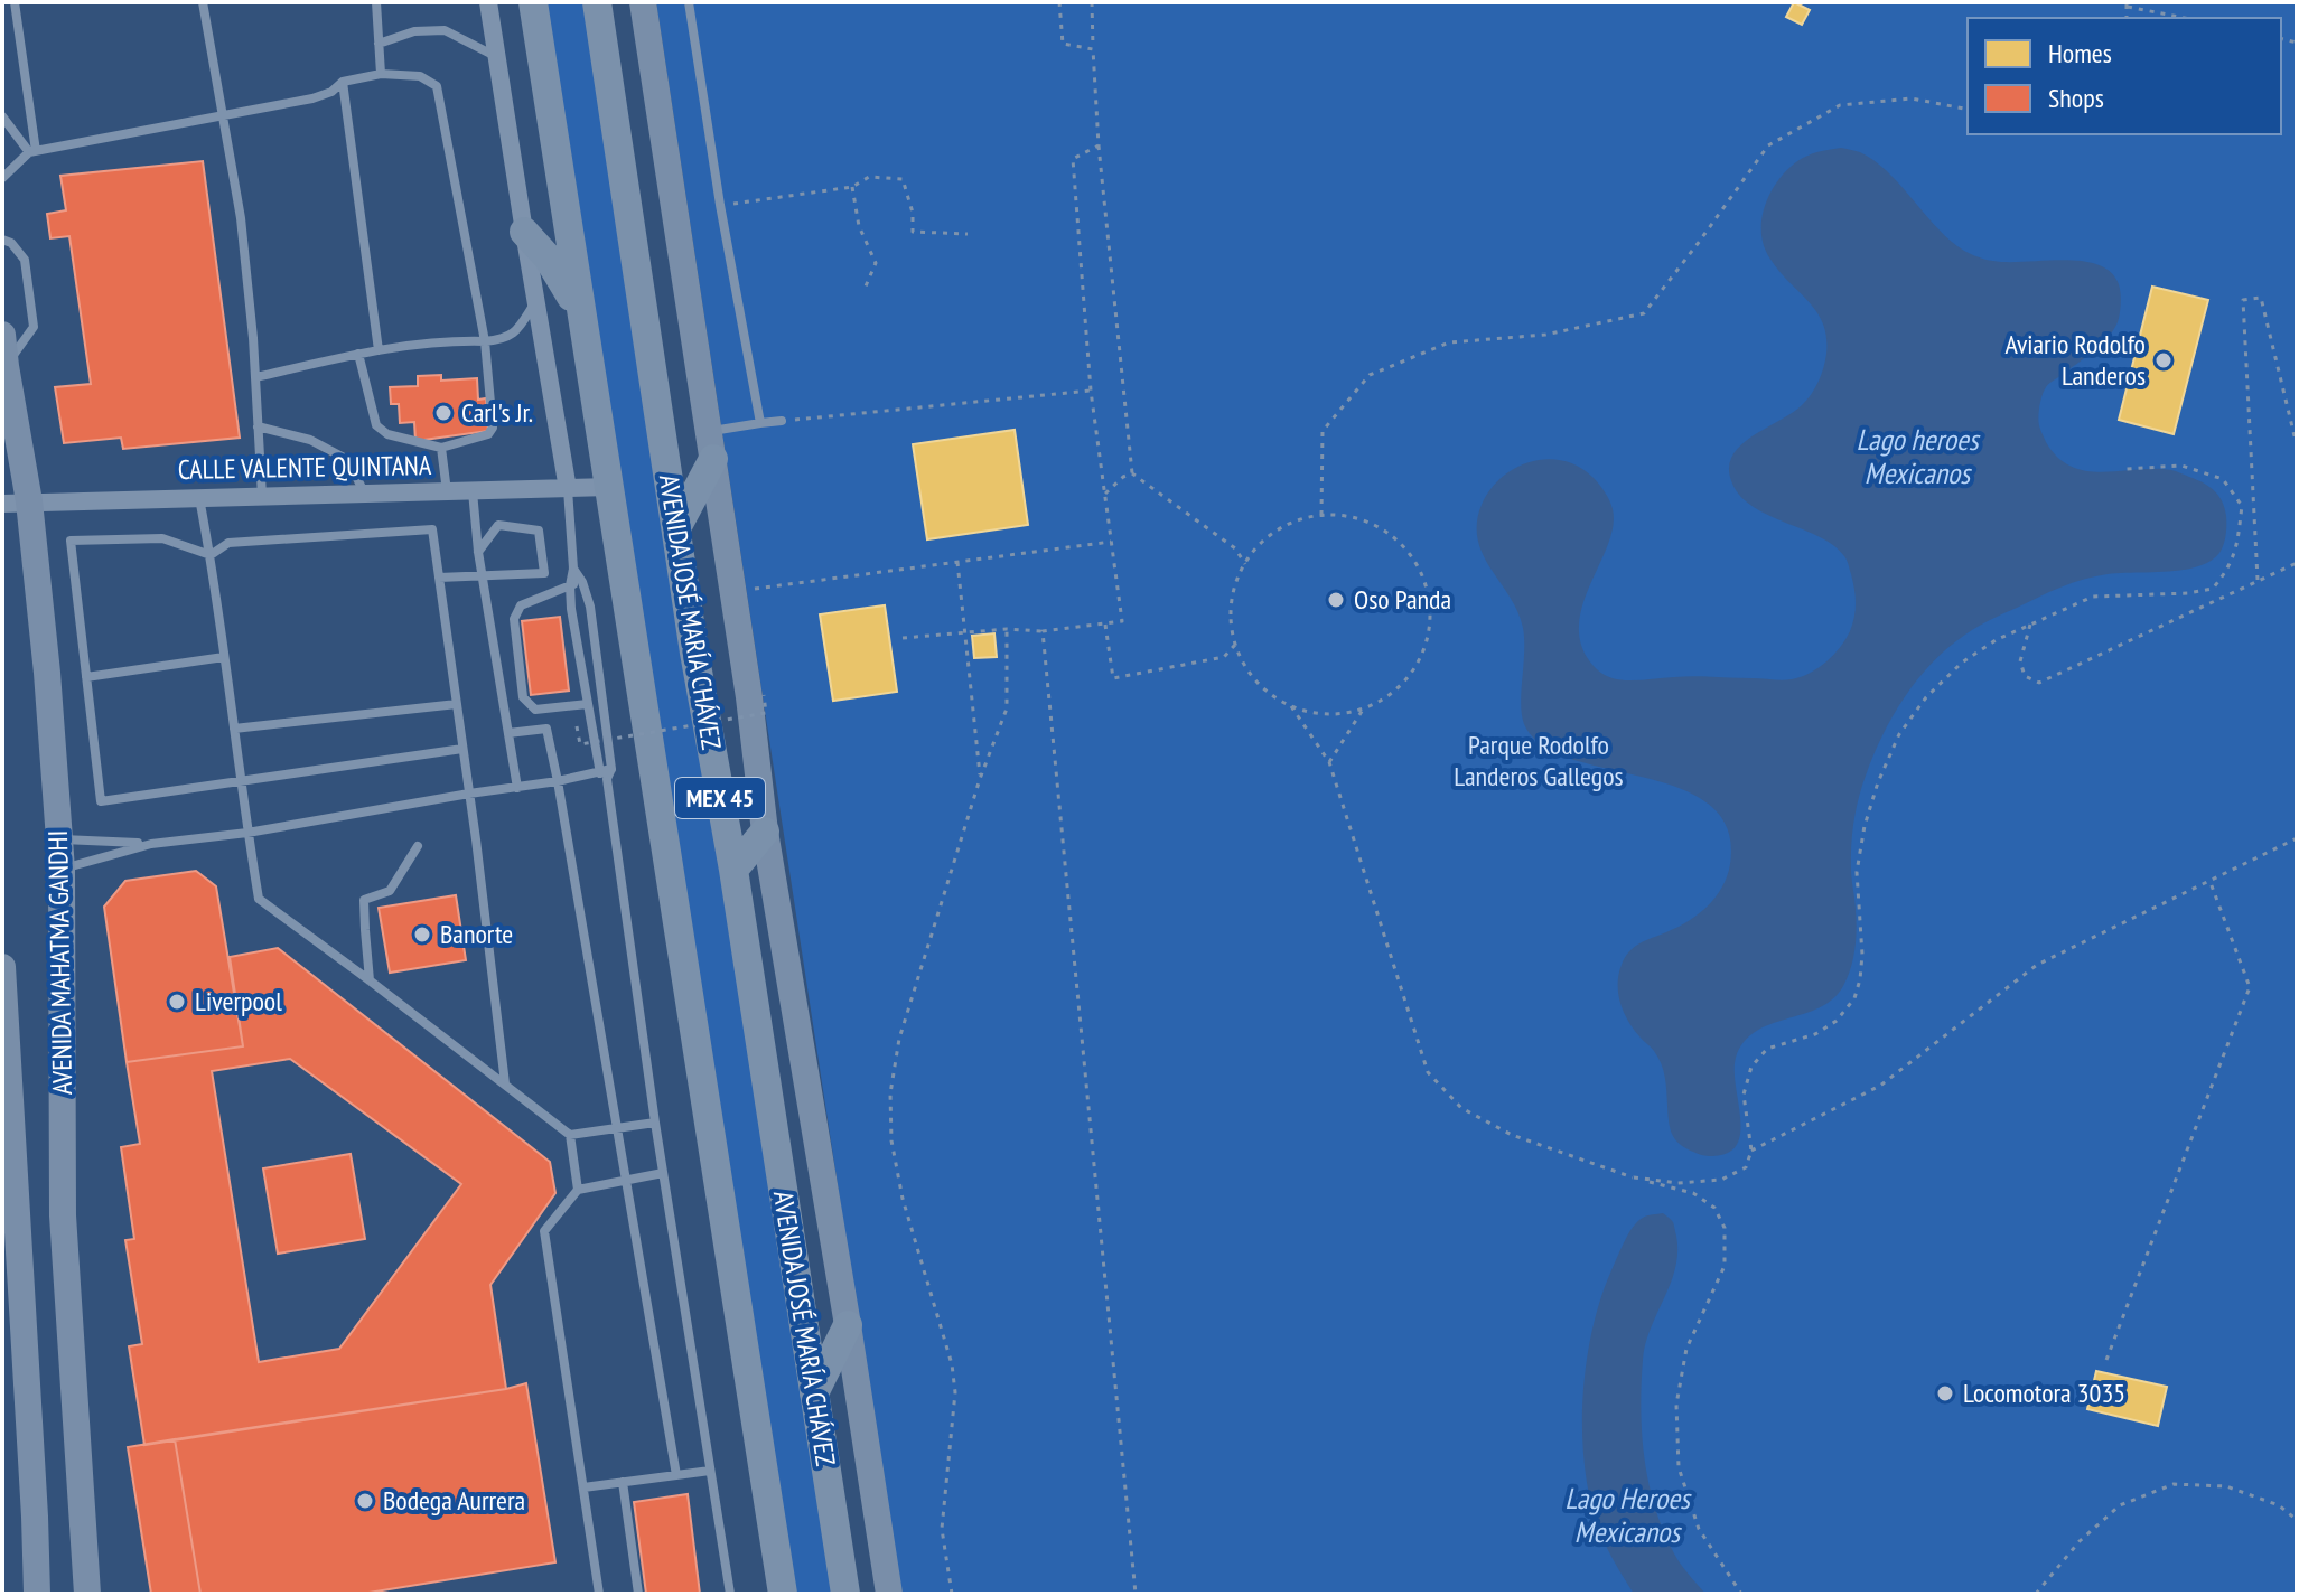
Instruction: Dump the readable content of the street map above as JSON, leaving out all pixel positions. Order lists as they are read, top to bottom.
{
  "streets": {
    "main road": ["AVENIDA JOSÉ MARÍA CHÁVEZ", "MEX 45", "AVENIDA MAHATMA GANDHI"],
    "street": ["CALLE VALENTE QUINTANA"]
  },
  "crossings": [
    ["CALLE VALENTE QUINTANA", "MEX 45"],
    ["CALLE VALENTE QUINTANA", "AVENIDA MAHATMA GANDHI"]
  ],
  "water": ["Lago heroes Mexicanos", "Lago Heroes Mexicanos"],
  "parks": ["Parque Rodolfo Landeros Gallegos"],
  "places": [
    "Aviario Rodolfo Landeros",
    "Carl's Jr.",
    "Oso Panda",
    "Banorte",
    "Liverpool",
    "Locomotora 3035",
    "Bodega Aurrera"
  ],
  "legend": ["Homes", "Shops"]
}
